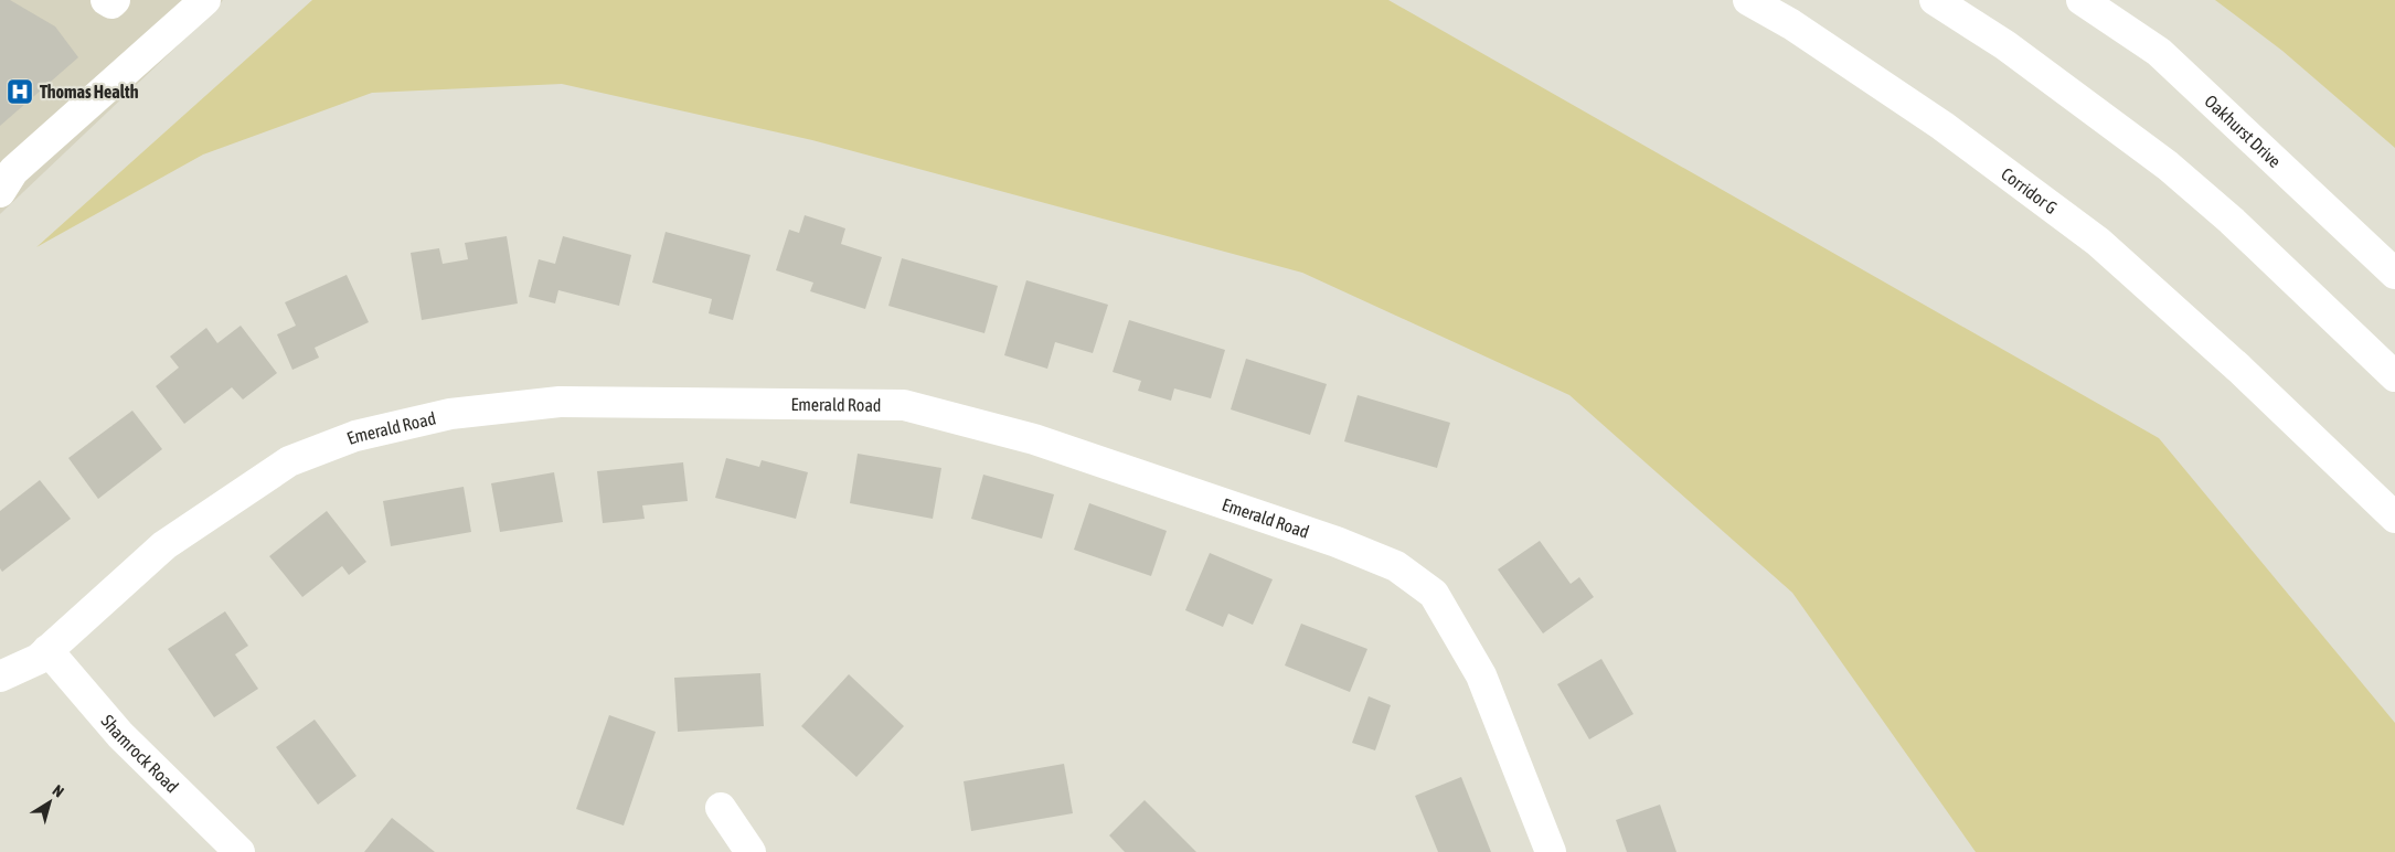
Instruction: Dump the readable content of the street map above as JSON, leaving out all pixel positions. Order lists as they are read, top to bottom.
{
  "streets": {
    "main road": [
      "Oakhurst Drive",
      "Corridor G",
      "Emerald Road",
      "Shamrock Road"
    ]
  },
  "crossings": [
    ["Emerald Road", "Shamrock Road"]
  ],
  "places": {
    "hospital": ["Thomas Health"]
  },
  "north": "top right"
}
